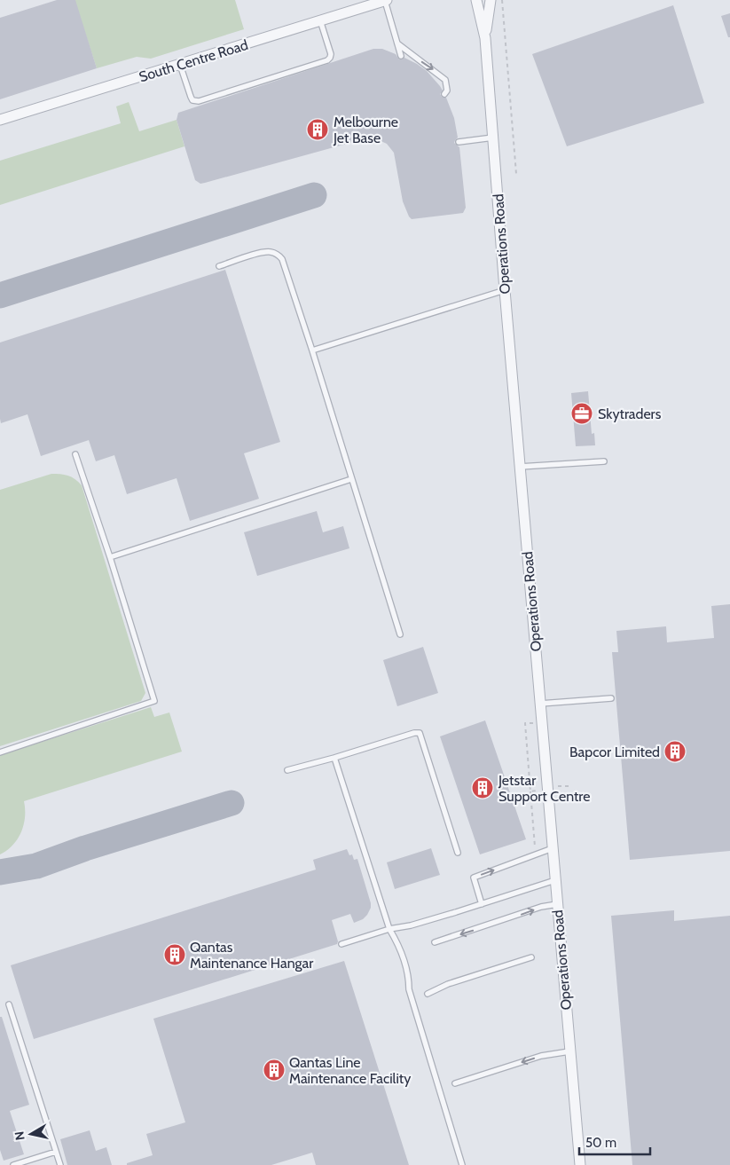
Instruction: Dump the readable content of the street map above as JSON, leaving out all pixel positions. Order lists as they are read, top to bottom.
{
  "streets": {
    "street": ["South Centre Road", "Operations Road"]
  },
  "places": {
    "building": [
      "Melbourne Jet Base",
      "Bapcor Limited",
      "Jetstar Support Centre",
      "Qantas Maintenance Hangar",
      "Qantas Line Maintenance Facility"
    ],
    "office": ["Skytraders"]
  },
  "scale_bar": "50 m",
  "north": "left"
}
